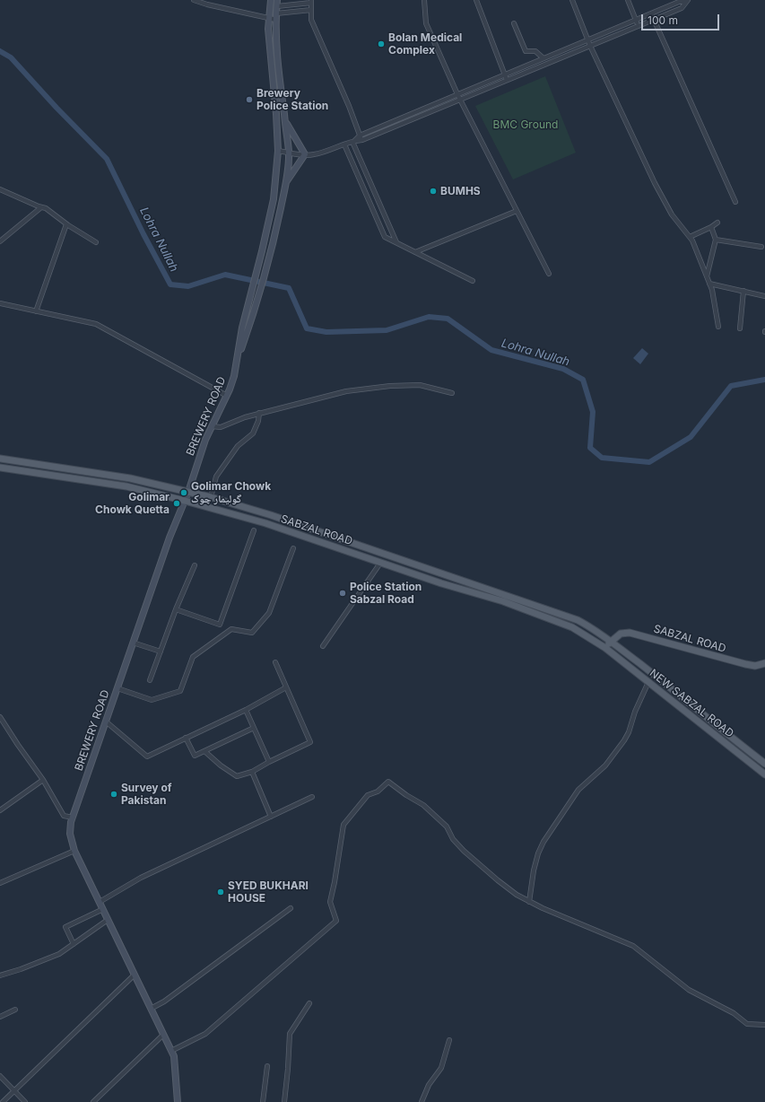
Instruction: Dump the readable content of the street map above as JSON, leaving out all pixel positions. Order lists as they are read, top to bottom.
{
  "streets": {
    "main road": ["BREWERY ROAD", "SABZAL ROAD", "NEW SABZAL ROAD"]
  },
  "crossings": [
    ["BREWERY ROAD", "SABZAL ROAD"],
    ["SABZAL ROAD", "NEW SABZAL ROAD"]
  ],
  "water": ["Lohra Nullah"],
  "parks": ["BMC Ground"],
  "places": [
    "Bolan Medical Complex",
    "Brewery Police Station",
    "BUMHS",
    "Golimar Chowk گولیمار چوک",
    "Golimar Chowk Quetta",
    "Police Station Sabzal Road",
    "Survey of Pakistan",
    "SYED BUKHARI HOUSE"
  ],
  "scale_bar": "100 m"
}
